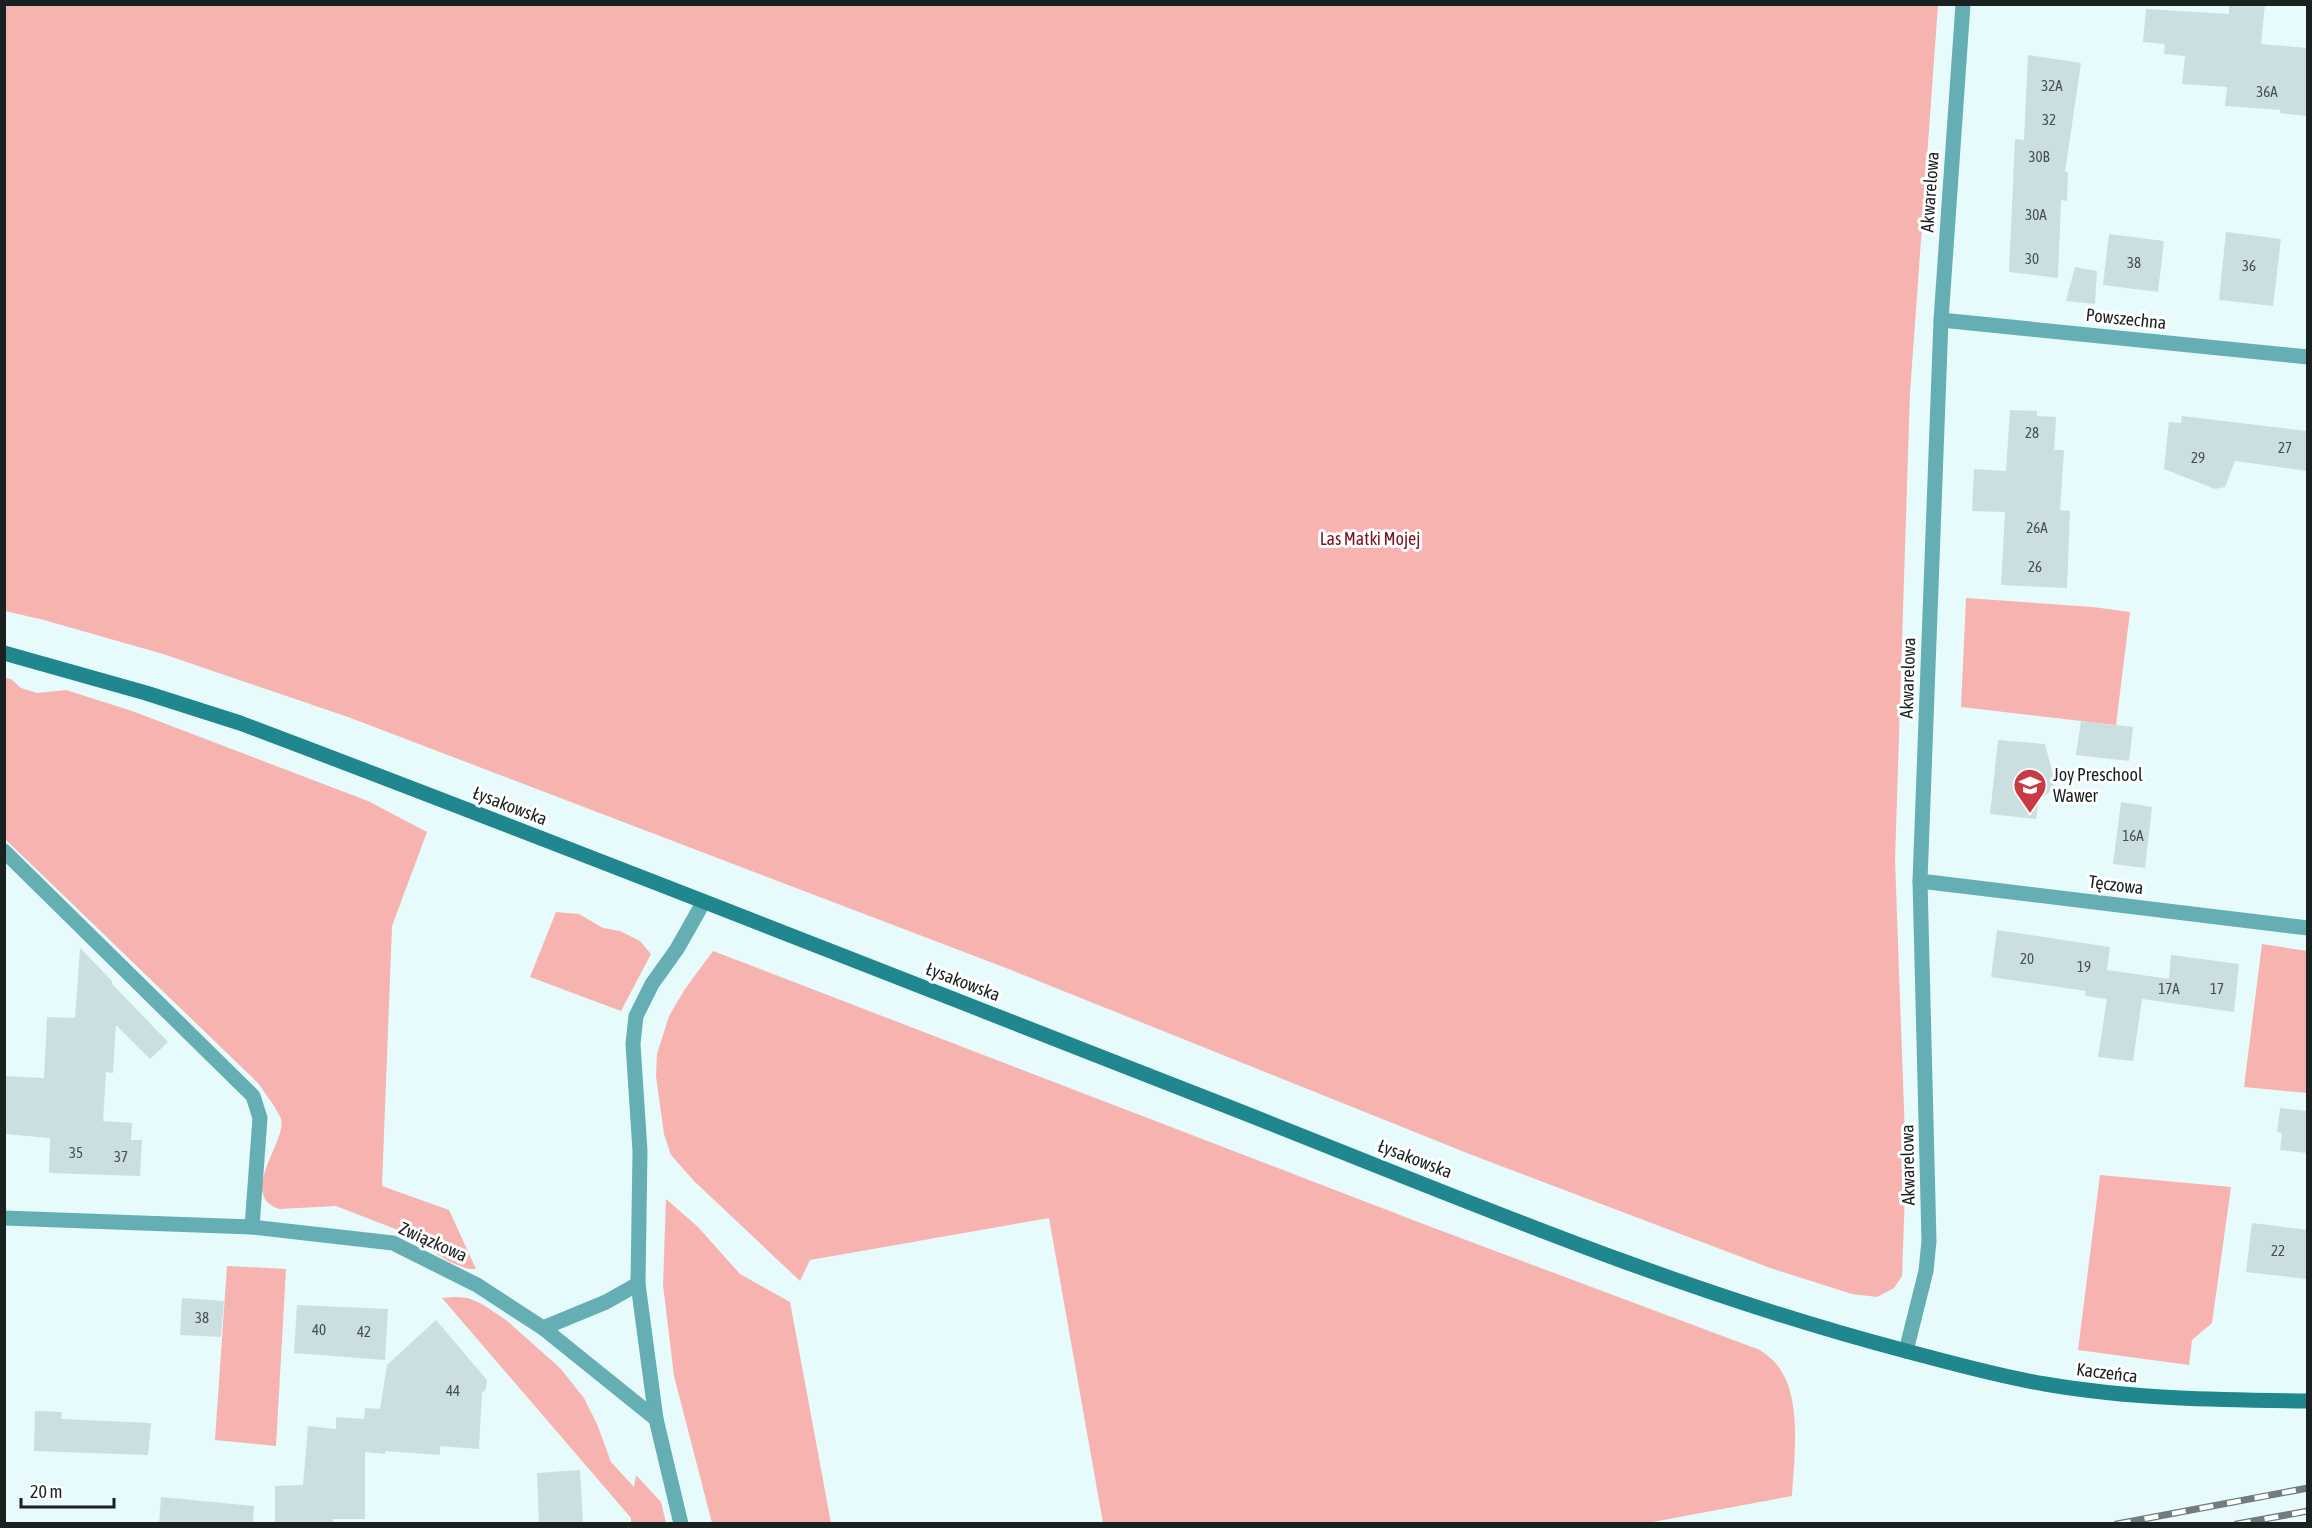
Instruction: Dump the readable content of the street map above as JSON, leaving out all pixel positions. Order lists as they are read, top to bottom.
{
  "streets": {
    "street": [
      "Akwarelowa",
      "Powszechna",
      "Łysakowska",
      "Tęczowa",
      "Związkowa",
      "Kaczeńca"
    ]
  },
  "crossings": [
    ["Akwarelowa", "Powszechna"],
    ["Akwarelowa", "Łysakowska"],
    ["Akwarelowa", "Tęczowa"],
    ["Akwarelowa", "Kaczeńca"],
    ["Łysakowska", "Kaczeńca"]
  ],
  "parks": ["Las Matki Mojej"],
  "places": {
    "school or university": ["Joy Preschool Wawer"]
  },
  "house_numbers": [
    "32A",
    "36A",
    "32",
    "30B",
    "30A",
    "30",
    "38",
    "36",
    "28",
    "27",
    "29",
    "26A",
    "26",
    "16A",
    "20",
    "19",
    "17A",
    "17",
    "35",
    "37",
    "22",
    "38",
    "40",
    "42",
    "44"
  ],
  "scale_bar": "20 m"
}
